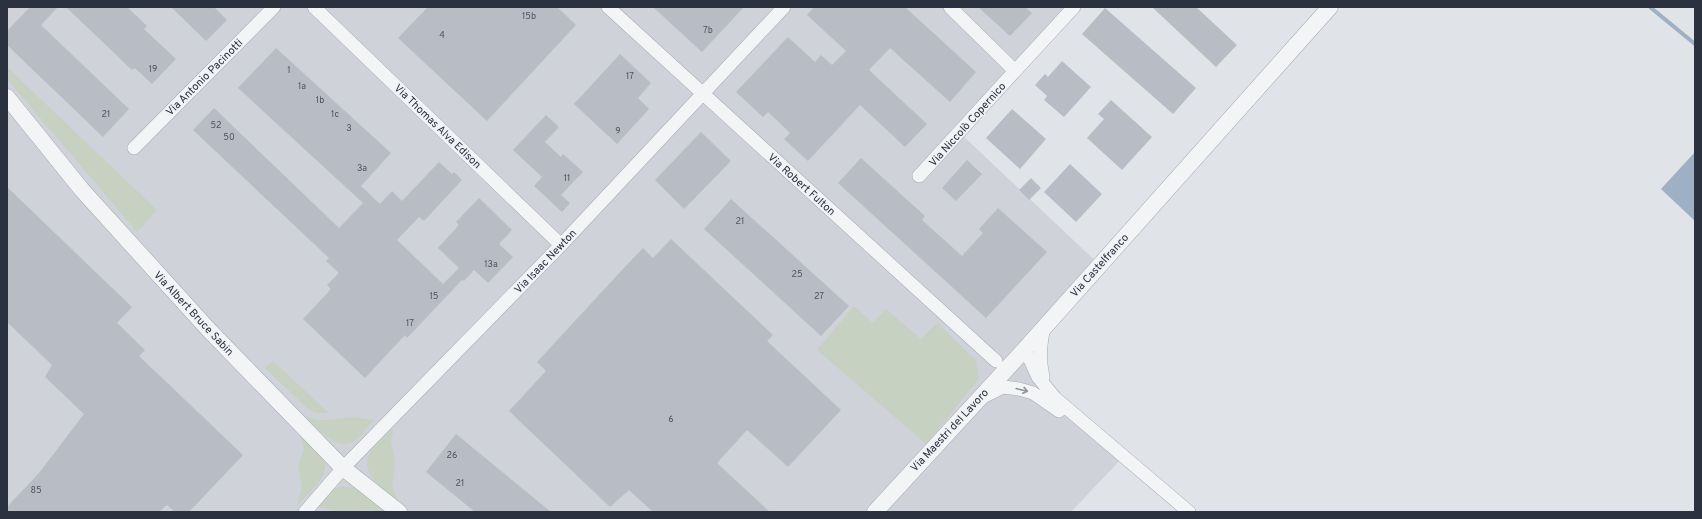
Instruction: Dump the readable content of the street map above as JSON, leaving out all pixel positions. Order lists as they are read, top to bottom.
{
  "streets": {
    "street": [
      "Via Antonio Pacinotti",
      "Via Niccolò Copernico",
      "Via Thomas Alva Edison",
      "Via Robert Fulton",
      "Via Isaac Newton",
      "Via Castelfranco",
      "Via Albert Bruce Sabin",
      "Via Maestri del Lavoro"
    ]
  },
  "crossings": [
    ["Via Thomas Alva Edison", "Via Isaac Newton"],
    ["Via Robert Fulton", "Via Isaac Newton"],
    ["Via Isaac Newton", "Via Albert Bruce Sabin"],
    ["Via Castelfranco", "Via Maestri del Lavoro"]
  ],
  "house_numbers": [
    "15b",
    "7b",
    "4",
    "19",
    "1",
    "17",
    "1a",
    "1b",
    "21",
    "1c",
    "52",
    "3",
    "9",
    "50",
    "3a",
    "11",
    "21",
    "13a",
    "25",
    "15",
    "27",
    "17",
    "6",
    "26",
    "21",
    "85"
  ]
}
